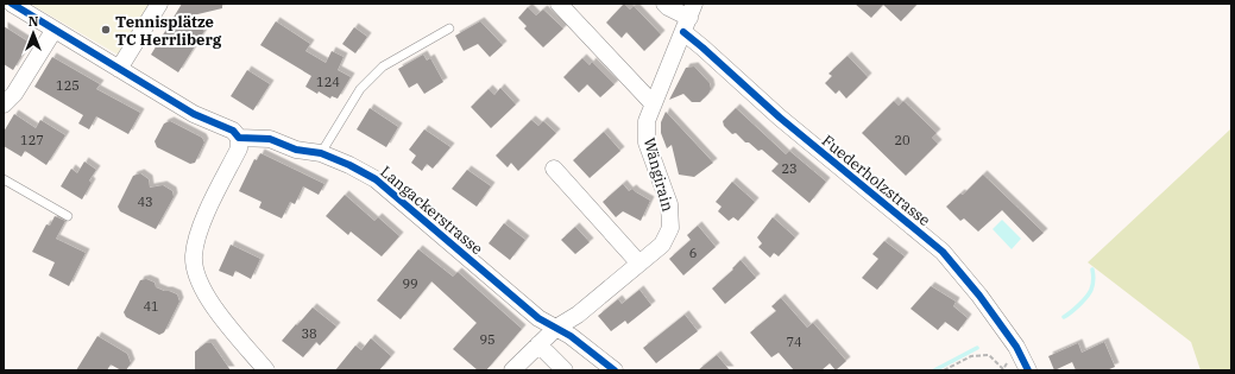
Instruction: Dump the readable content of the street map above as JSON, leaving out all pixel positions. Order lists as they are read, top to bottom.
{
  "streets": {
    "street": ["Wängirain", "Fuederholzstrasse", "Langackerstrasse"]
  },
  "crossings": [
    ["Wängirain", "Fuederholzstrasse"],
    ["Wängirain", "Langackerstrasse"]
  ],
  "places": ["Tennisplätze TC Herrliberg"],
  "house_numbers": [
    "124",
    "125",
    "127",
    "20",
    "23",
    "43",
    "6",
    "99",
    "41",
    "38",
    "95",
    "74"
  ],
  "north": "top"
}
